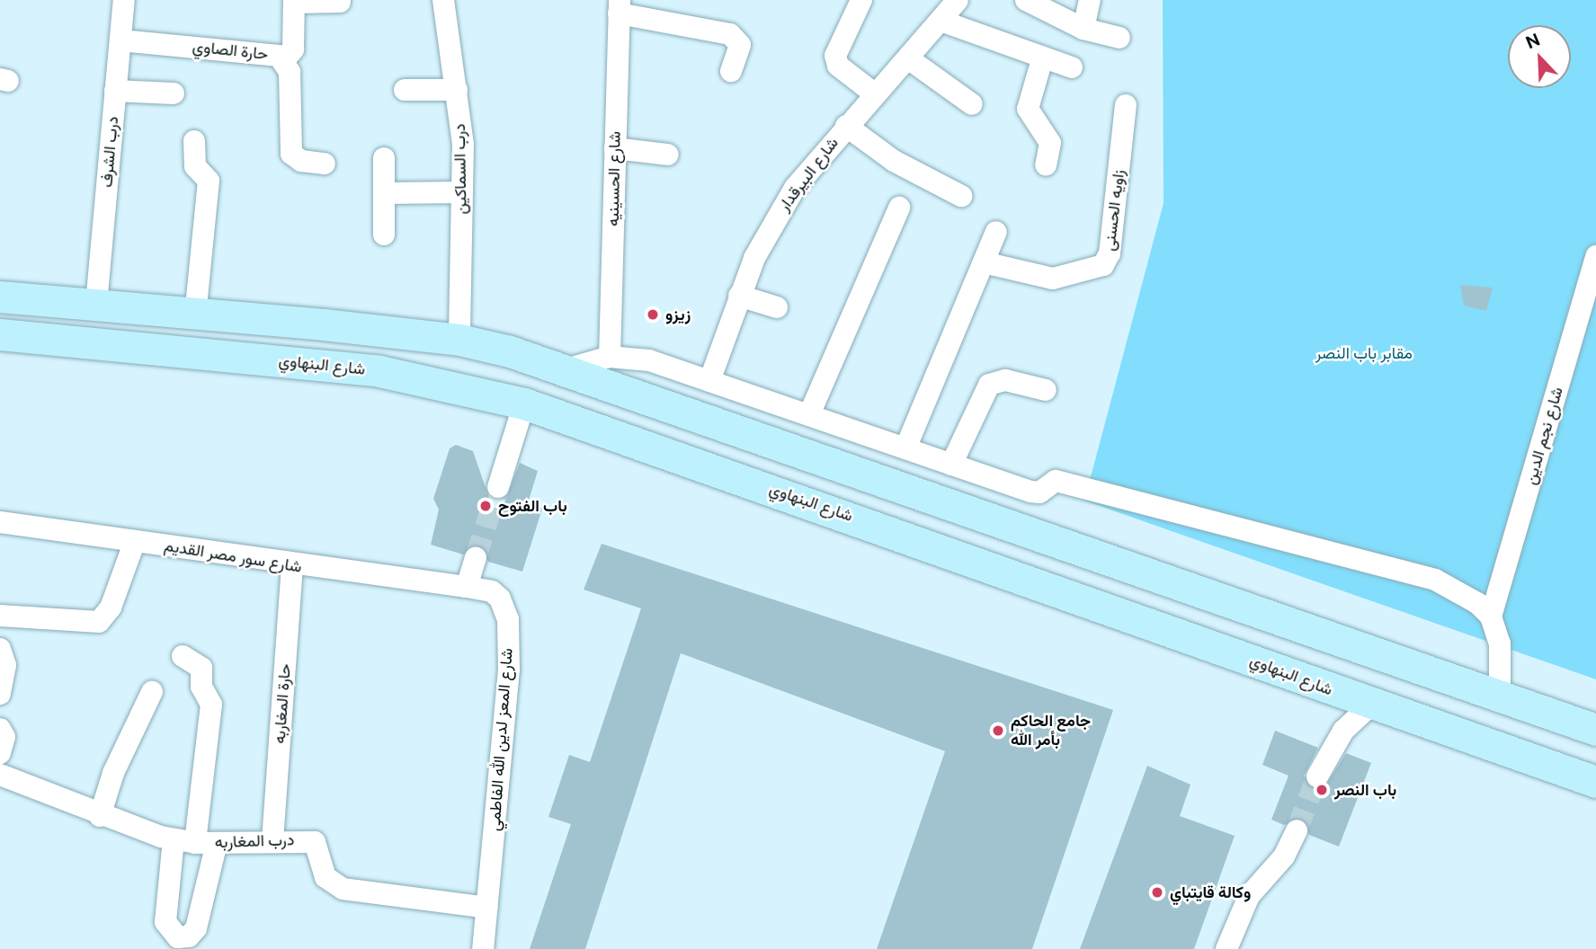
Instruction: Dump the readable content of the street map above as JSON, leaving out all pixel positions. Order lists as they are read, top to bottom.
{
  "streets": {
    "main road": ["شارع البنهاوي"],
    "street": [
      "حارة الصاوي",
      "درب الشرف",
      "درب السماكين",
      "شارع البيرقدار",
      "شارع الحسينيه",
      "زاويه الحسنى",
      "شارع نجم الدين",
      "شارع سور مصر القديم",
      "حارة المغاربه",
      "شارع المعز لدين الله الفاطمي",
      "درب المغاربه"
    ]
  },
  "crossings": [
    ["حارة الصاوي", "درب الشرف"],
    ["شارع سور مصر القديم", "حارة المغاربه"],
    ["شارع سور مصر القديم", "شارع المعز لدين الله الفاطمي"],
    ["حارة المغاربه", "درب المغاربه"],
    ["شارع المعز لدين الله الفاطمي", "درب المغاربه"]
  ],
  "parks": ["مقابر باب النصر"],
  "places": [
    "زيزو",
    "باب الفتوح",
    "جامع الحاكم بأمر الله",
    "باب النصر",
    "وكالة قايتباي"
  ],
  "north": "top left"
}
